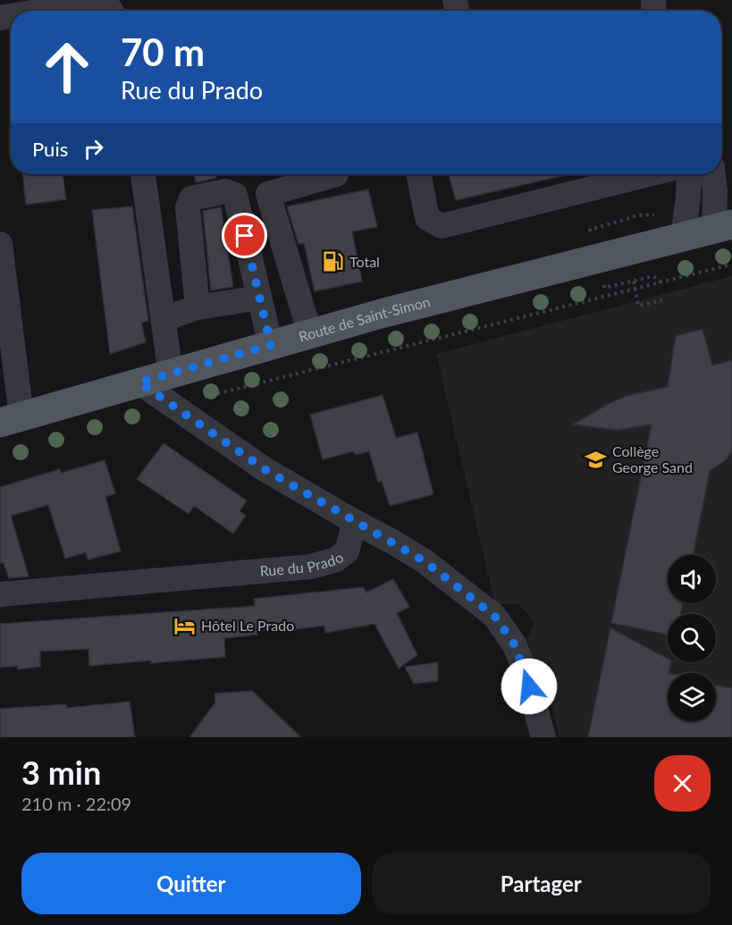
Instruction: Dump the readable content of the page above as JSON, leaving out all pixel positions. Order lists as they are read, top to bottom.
{
  "streets": {
    "main road": ["Route de Saint-Simon"],
    "street": ["Rue du Prado"]
  },
  "places": {
    "fuel station": ["Total"],
    "school or university": ["Collège George Sand"],
    "hotel": ["Hôtel Le Prado"]
  },
  "page": {
    "turn": ["70 m", "Rue du Prado"],
    "then": "Puis",
    "heading": ["3 min", "210 m · 22:09"],
    "buttons": ["Quitter", "Partager"]
  }
}
